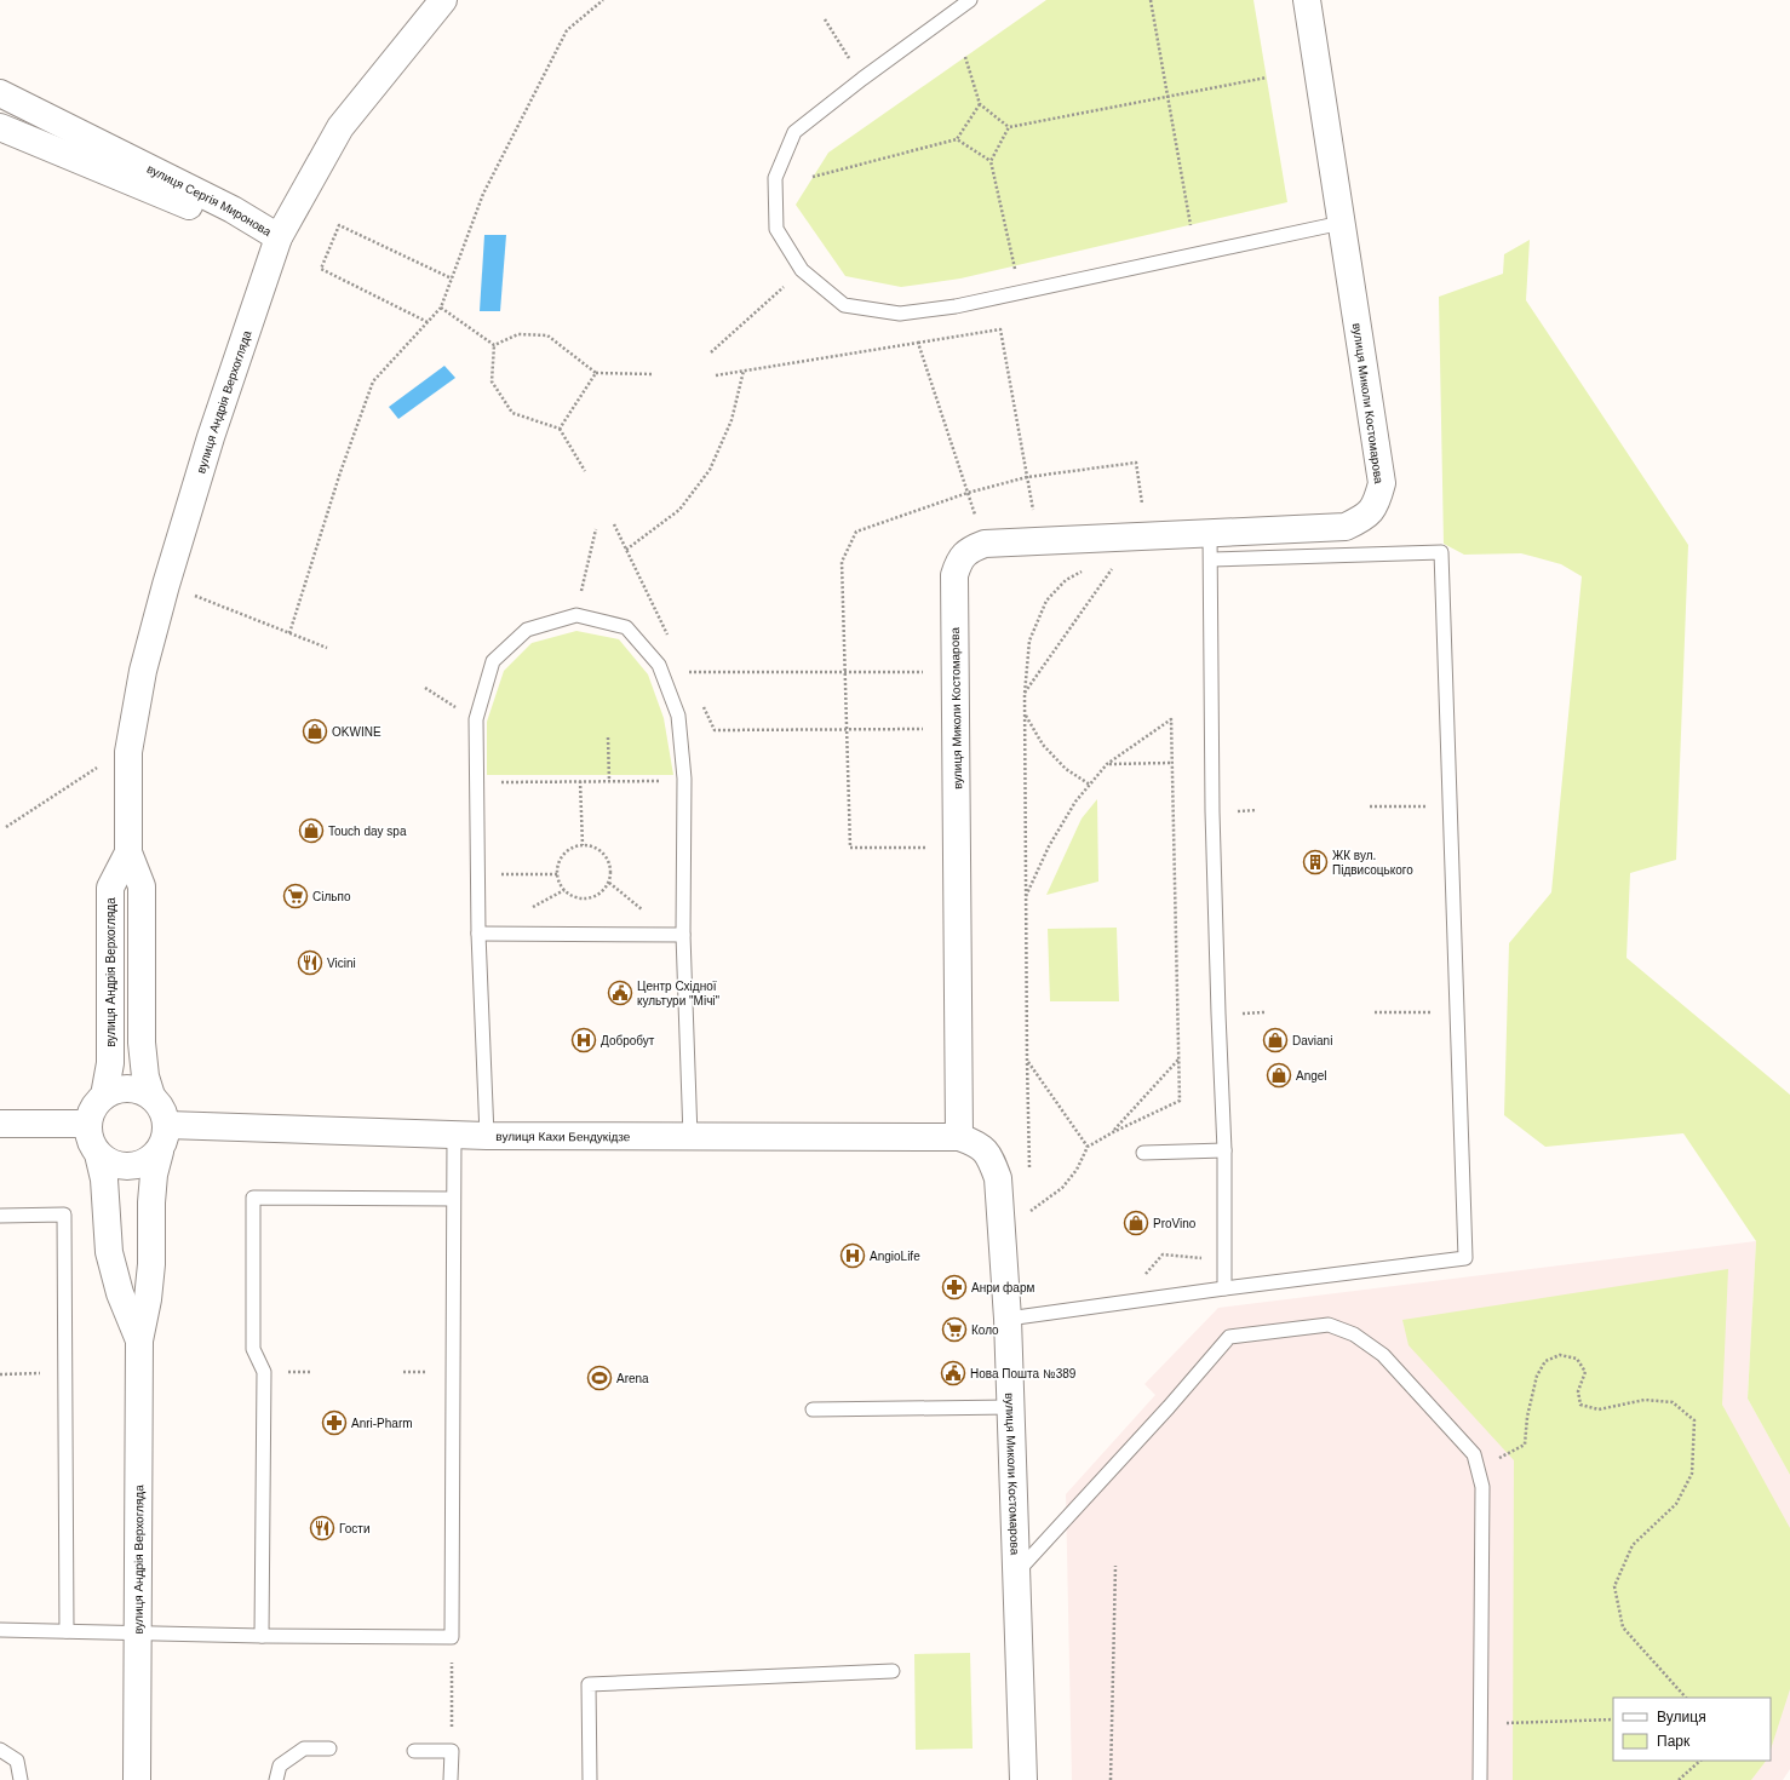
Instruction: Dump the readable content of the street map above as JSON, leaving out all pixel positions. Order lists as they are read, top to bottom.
{
  "streets": {
    "street": [
      "вулиця Сергія Миронова",
      "вулиця Андрія Верхогляда",
      "вулиця Миколи Костомарова",
      "вулиця Кахи Бендукідзе"
    ]
  },
  "crossings": [
    ["вулиця Сергія Миронова", "вулиця Андрія Верхогляда"],
    ["вулиця Андрія Верхогляда", "вулиця Кахи Бендукідзе"],
    ["вулиця Миколи Костомарова", "вулиця Кахи Бендукідзе"]
  ],
  "places": {
    "shop": [
      "OKWINE",
      "Touch day spa",
      "Daviani",
      "Angel",
      "ProVino"
    ],
    "building": ["ЖК вул. Підвисоцького"],
    "supermarket": ["Сільпо", "Коло"],
    "restaurant": ["Vicini", "Гости"],
    "public building": ["Центр Східної культури \"Мічі\"", "Нова Пошта №389"],
    "hospital": ["Добробут", "AngioLife"],
    "pharmacy": ["Анри фарм", "Anri-Pharm"],
    "sports": ["Arena"]
  },
  "legend": ["Вулиця", "Парк"]
}
